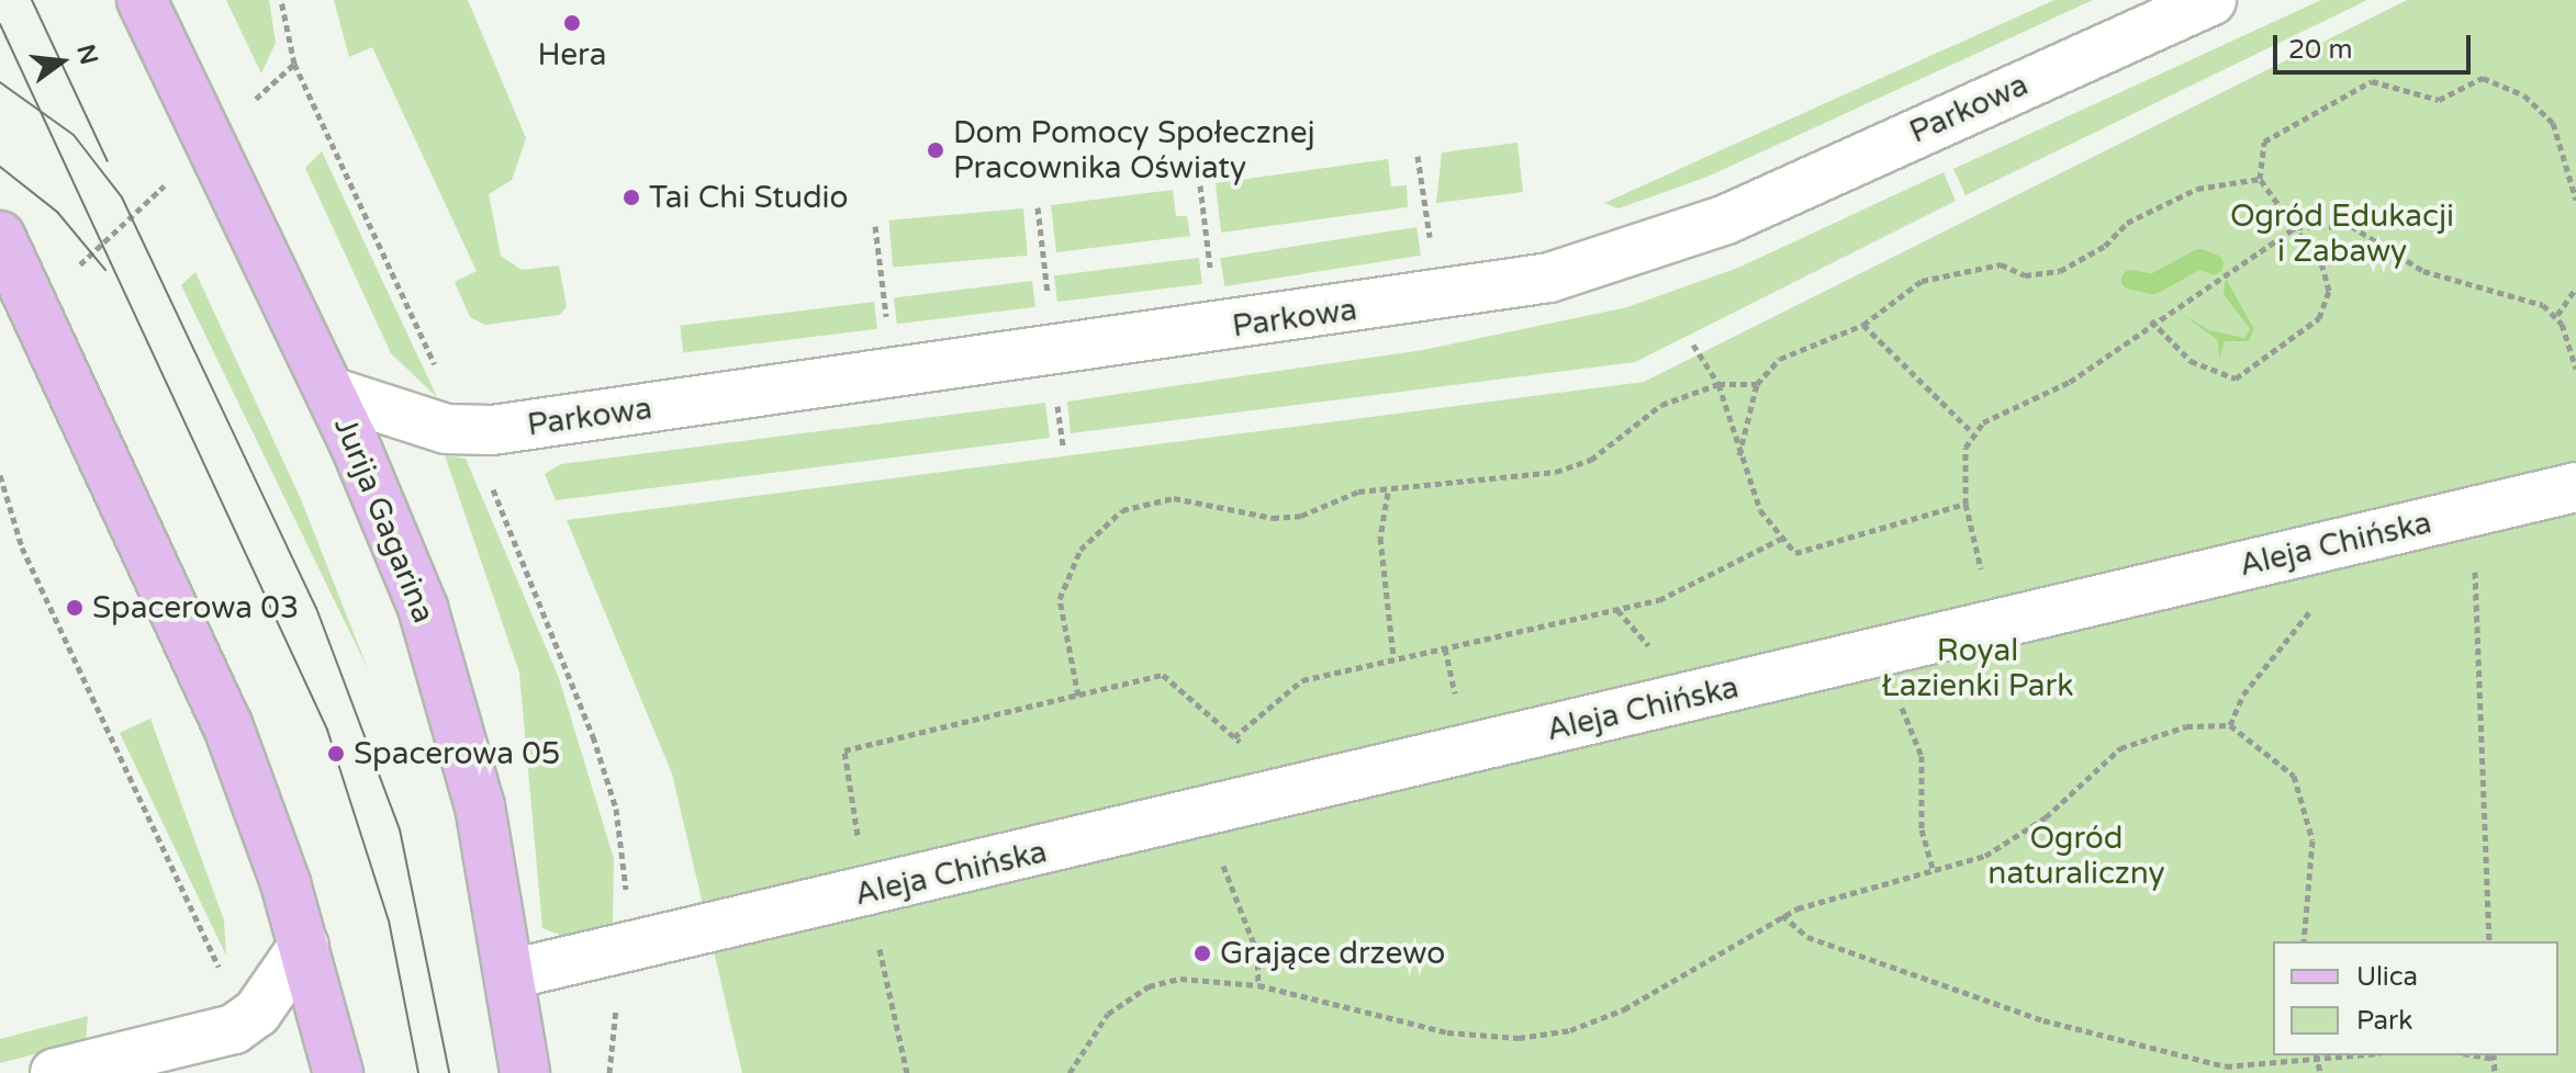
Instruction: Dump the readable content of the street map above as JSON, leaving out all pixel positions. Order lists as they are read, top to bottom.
{
  "streets": {
    "main road": ["Jurija Gagarina"],
    "street": ["Parkowa", "Aleja Chińska"]
  },
  "crossings": [
    ["Parkowa", "Jurija Gagarina"],
    ["Jurija Gagarina", "Aleja Chińska"]
  ],
  "parks": ["Ogród Edukacji i Zabawy", "Royal Łazienki Park", "Ogród naturaliczny"],
  "places": [
    "Hera",
    "Dom Pomocy Społecznej Pracownika Oświaty",
    "Tai Chi Studio",
    "Spacerowa 03",
    "Spacerowa 05",
    "Grające drzewo"
  ],
  "legend": ["Ulica", "Park"],
  "scale_bar": "20 m",
  "north": "right"
}
